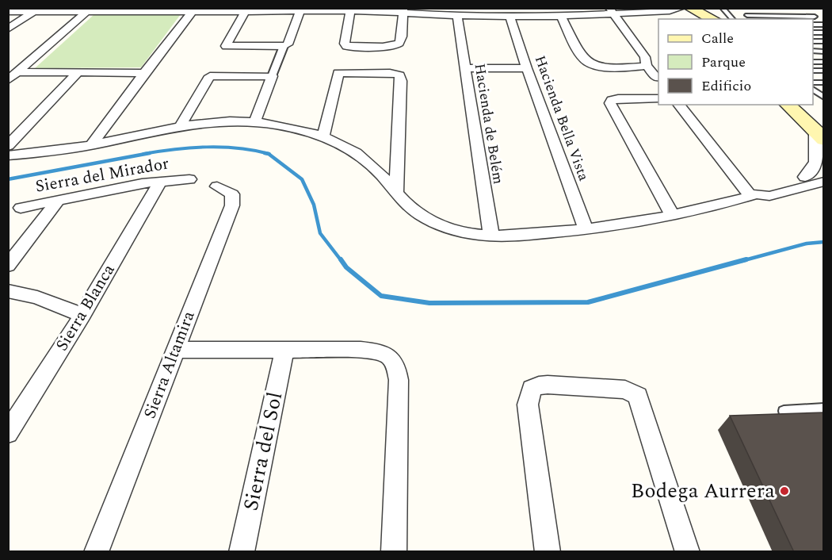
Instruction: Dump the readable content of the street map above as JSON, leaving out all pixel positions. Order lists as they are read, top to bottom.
{
  "streets": {
    "street": [
      "Hacienda Bella Vista",
      "Hacienda de Belém",
      "Sierra del Mirador",
      "Sierra Blanca",
      "Sierra Altamira",
      "Sierra del Sol"
    ]
  },
  "crossings": [
    ["Sierra del Mirador", "Sierra Blanca"]
  ],
  "places": ["Bodega Aurrera"],
  "legend": ["Calle", "Parque", "Edificio"]
}
